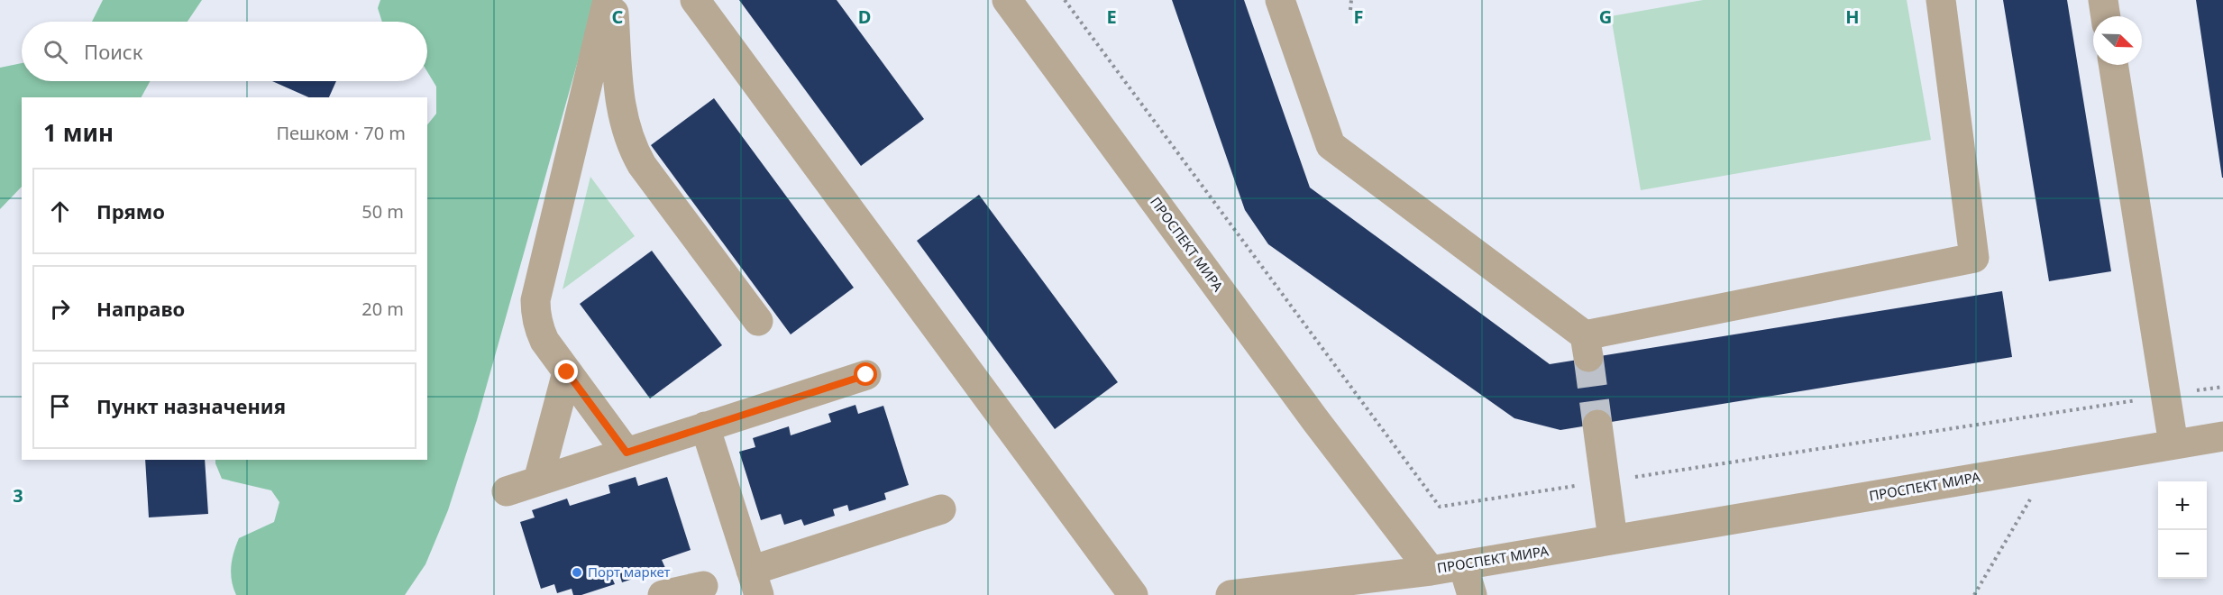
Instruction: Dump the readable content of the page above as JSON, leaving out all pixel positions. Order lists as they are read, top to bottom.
{
  "streets": {
    "street": ["ПРОСПЕКТ МИРА"]
  },
  "places": ["Порт маркет"],
  "north": "bottom right",
  "page": {
    "search": "Поиск",
    "heading": ["1 мин", "Пешком · 70 m"],
    "list": [
      ["Прямо", "50 m"],
      ["Направо", "20 m"],
      "Пункт назначения"
    ],
    "map_buttons": ["+", "−"]
  },
  "grid": {
    "columns": [
      "C",
      "D",
      "E",
      "F",
      "G",
      "H"
    ],
    "rows": ["3"]
  }
}
